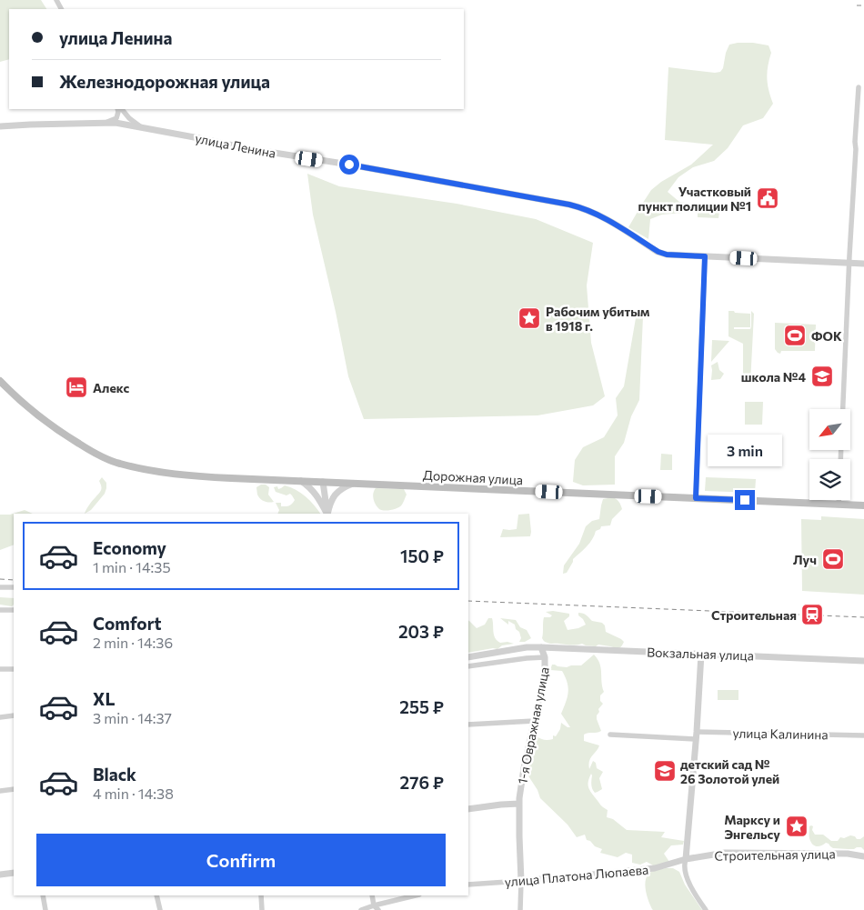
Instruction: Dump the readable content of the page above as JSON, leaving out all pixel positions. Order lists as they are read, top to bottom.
{
  "streets": {
    "main road": ["Дорожная улица"],
    "street": [
      "улица Ленина",
      "Вокзальная улица",
      "1-я Овражная улица",
      "улица Калинина",
      "Строительная улица",
      "улица Платона Люпаева"
    ]
  },
  "crossings": [
    ["Вокзальная улица", "1-я Овражная улица"],
    ["1-я Овражная улица", "улица Платона Люпаева"],
    ["Строительная улица", "улица Платона Люпаева"]
  ],
  "places": {
    "public building": ["Участковый пункт полиции №1"],
    "place": ["Рабочим убитым в 1918 г.", "Марксу и Энгельсу"],
    "sports": ["ФОК", "Луч"],
    "school or university": ["школа №4", "детский сад № 26 Золотой улей"],
    "hotel": ["Алекс"],
    "station": ["Строительная"]
  },
  "north": "bottom left",
  "page": {
    "banner": ["улица Ленина", "Железнодорожная улица"],
    "bubble": "3 min",
    "list": [
      {
        "name": "Economy",
        "note": "1 min · 14:35",
        "value": "150 ₽"
      },
      {
        "name": "Comfort",
        "note": "2 min · 14:36",
        "value": "203 ₽"
      },
      {
        "name": "XL",
        "note": "3 min · 14:37",
        "value": "255 ₽"
      },
      {
        "name": "Black",
        "note": "4 min · 14:38",
        "value": "276 ₽"
      }
    ],
    "buttons": "Confirm"
  }
}
